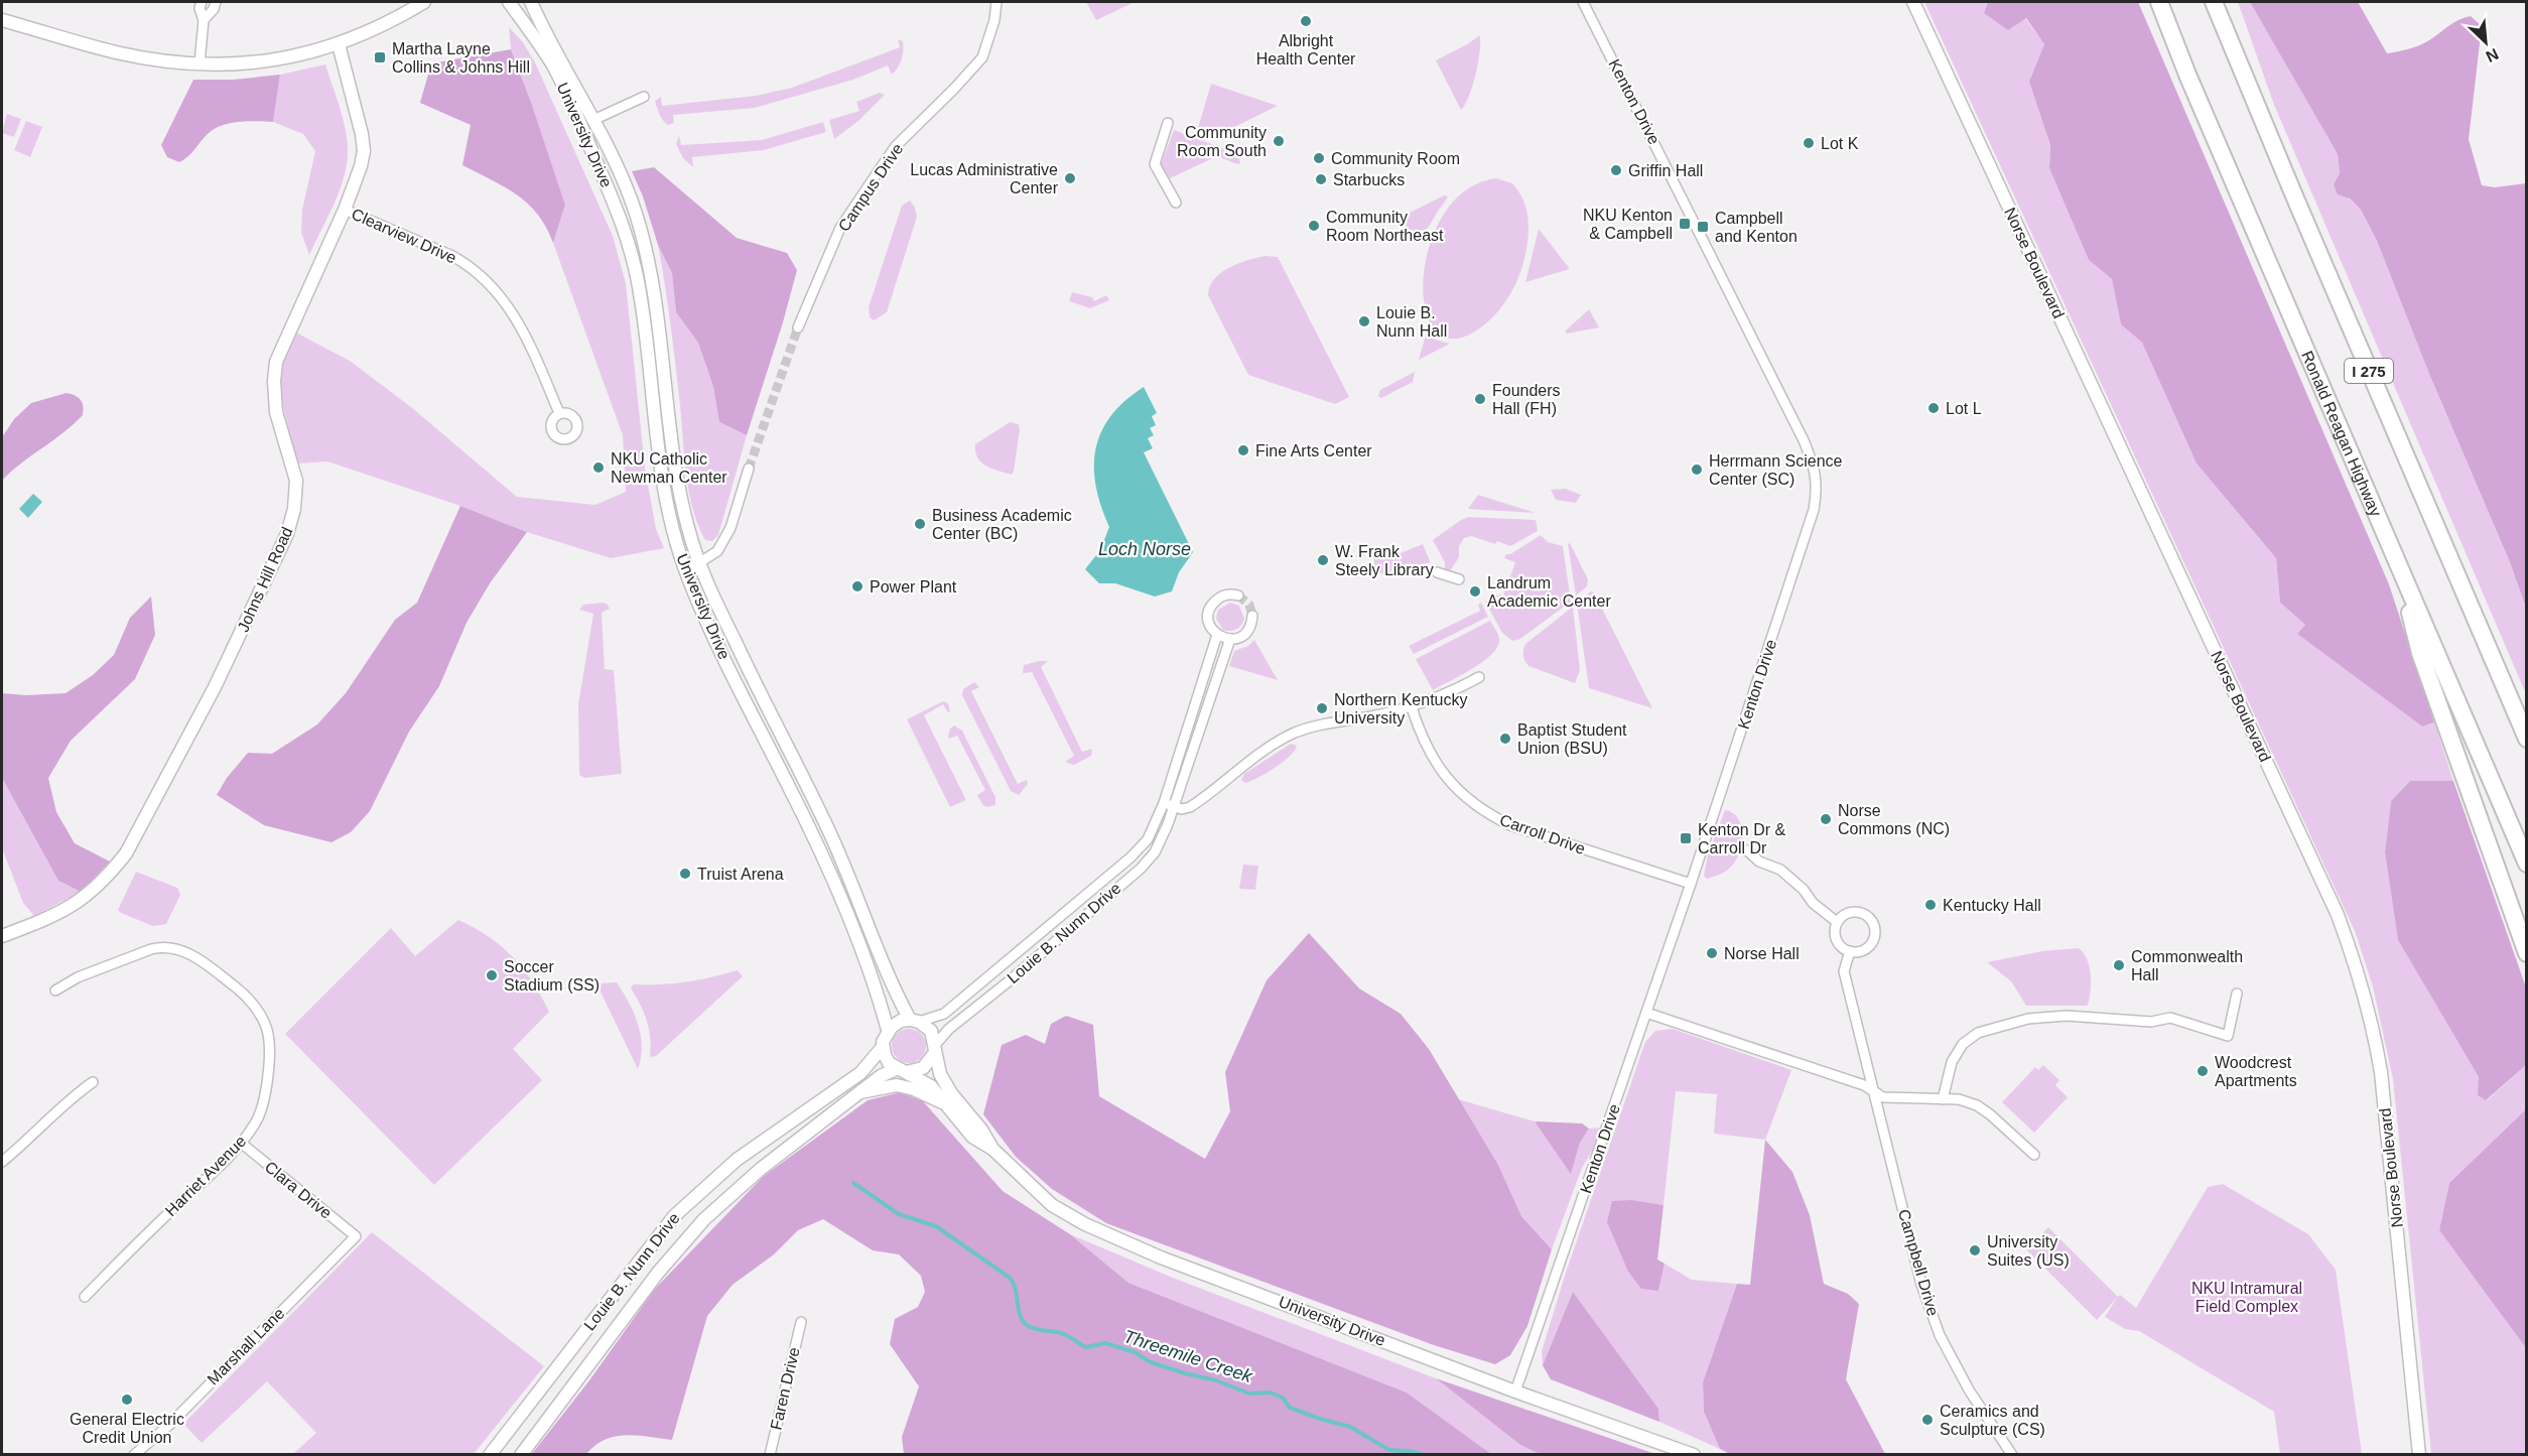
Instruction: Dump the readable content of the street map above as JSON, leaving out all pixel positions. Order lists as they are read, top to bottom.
{
  "streets": {
    "highway": ["I 275", "Ronald Reagan Highway"],
    "street": [
      "Kenton Drive",
      "University Drive",
      "Campus Drive",
      "Clearview Drive",
      "Norse Boulevard",
      "Johns Hill Road",
      "Carroll Drive",
      "Louie B. Nunn Drive",
      "Harriet Avenue",
      "Clara Drive",
      "Campbell Drive",
      "Marshall Lane",
      "Faren Drive"
    ]
  },
  "crossings": [
    ["Kenton Drive", "University Drive"],
    ["Kenton Drive", "Carroll Drive"],
    ["University Drive", "Louie B. Nunn Drive"],
    ["Clearview Drive", "Johns Hill Road"],
    ["Harriet Avenue", "Clara Drive"],
    ["Clara Drive", "Marshall Lane"]
  ],
  "water": ["Loch Norse", "Threemile Creek"],
  "parks": ["NKU Intramural Field Complex"],
  "places": {
    "other": [
      "Albright Health Center",
      "Community Room South",
      "Lot K",
      "Community Room",
      "Griffin Hall",
      "Lucas Administrative Center",
      "Starbucks",
      "Community Room Northeast",
      "Louie B. Nunn Hall",
      "Founders Hall (FH)",
      "Lot L",
      "Fine Arts Center",
      "NKU Catholic Newman Center",
      "Herrmann Science Center (SC)",
      "Business Academic Center (BC)",
      "W. Frank Steely Library",
      "Power Plant",
      "Landrum Academic Center",
      "Northern Kentucky University",
      "Baptist Student Union (BSU)",
      "Norse Commons (NC)",
      "Truist Arena",
      "Kentucky Hall",
      "Norse Hall",
      "Commonwealth Hall",
      "Soccer Stadium (SS)",
      "Woodcrest Apartments",
      "University Suites (US)",
      "General Electric Credit Union",
      "Ceramics and Sculpture (CS)"
    ],
    "transit": [
      "Martha Layne Collins & Johns Hill",
      "NKU Kenton & Campbell",
      "Campbell and Kenton",
      "Kenton Dr & Carroll Dr"
    ]
  },
  "north": "bottom right"
}
